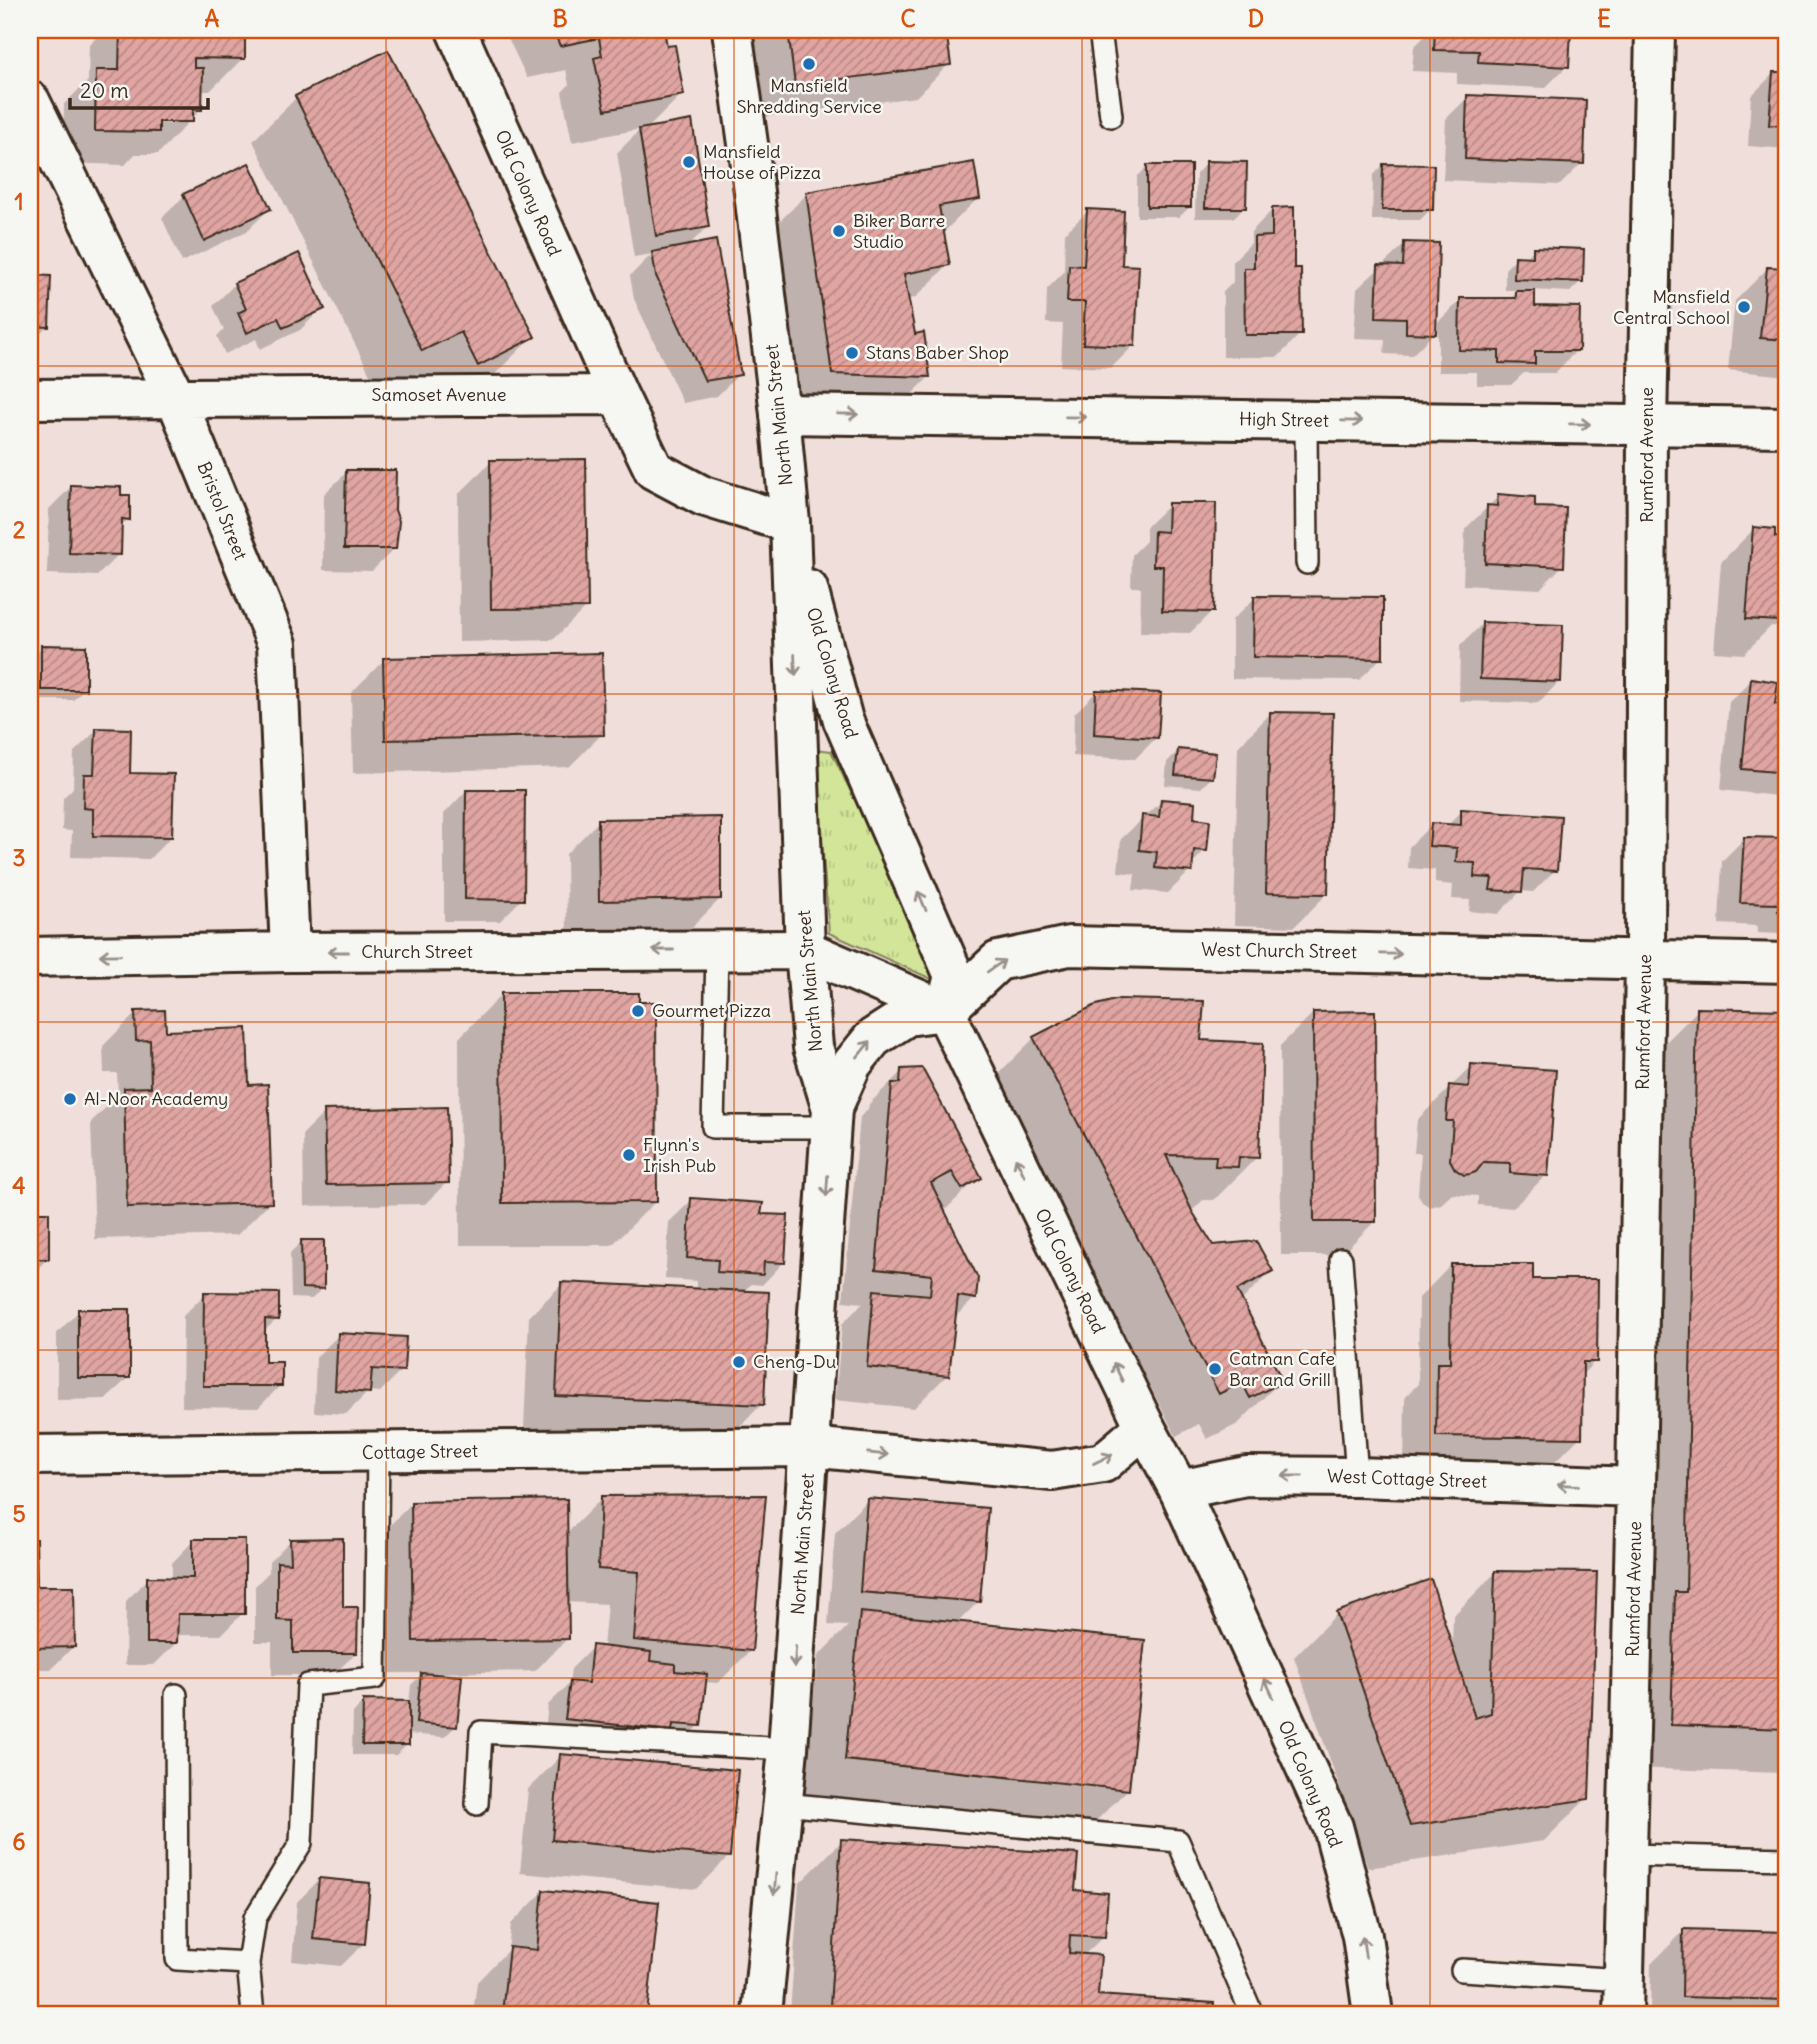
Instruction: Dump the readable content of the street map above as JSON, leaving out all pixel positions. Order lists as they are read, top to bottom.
{
  "streets": {
    "street": [
      "Old Colony Road",
      "Samoset Avenue",
      "North Main Street",
      "High Street",
      "Rumford Avenue",
      "Bristol Street",
      "West Church Street",
      "Church Street",
      "Cottage Street",
      "West Cottage Street"
    ]
  },
  "crossings": [
    ["Old Colony Road", "Samoset Avenue"],
    ["Old Colony Road", "North Main Street"],
    ["Old Colony Road", "West Church Street"],
    ["Old Colony Road", "West Cottage Street"],
    ["Samoset Avenue", "Bristol Street"],
    ["North Main Street", "High Street"],
    ["North Main Street", "Church Street"],
    ["North Main Street", "Cottage Street"],
    ["High Street", "Rumford Avenue"],
    ["Rumford Avenue", "West Church Street"],
    ["Rumford Avenue", "West Cottage Street"],
    ["Bristol Street", "Church Street"]
  ],
  "one_way": [
    "Old Colony Road",
    "North Main Street",
    "High Street",
    "West Church Street",
    "Church Street",
    "West Cottage Street"
  ],
  "places": [
    "Mansfield Shredding Service",
    "Mansfield House of Pizza",
    "Biker Barre Studio",
    "Mansfield Central School",
    "Stans Baber Shop",
    "Gourmet Pizza",
    "Al-Noor Academy",
    "Flynn's Irish Pub",
    "Cheng-Du",
    "Catman Cafe Bar and Grill"
  ],
  "scale_bar": "20 m",
  "grid": {
    "columns": [
      "A",
      "B",
      "C",
      "D",
      "E"
    ],
    "rows": [
      "1",
      "2",
      "3",
      "4",
      "5",
      "6"
    ]
  }
}
